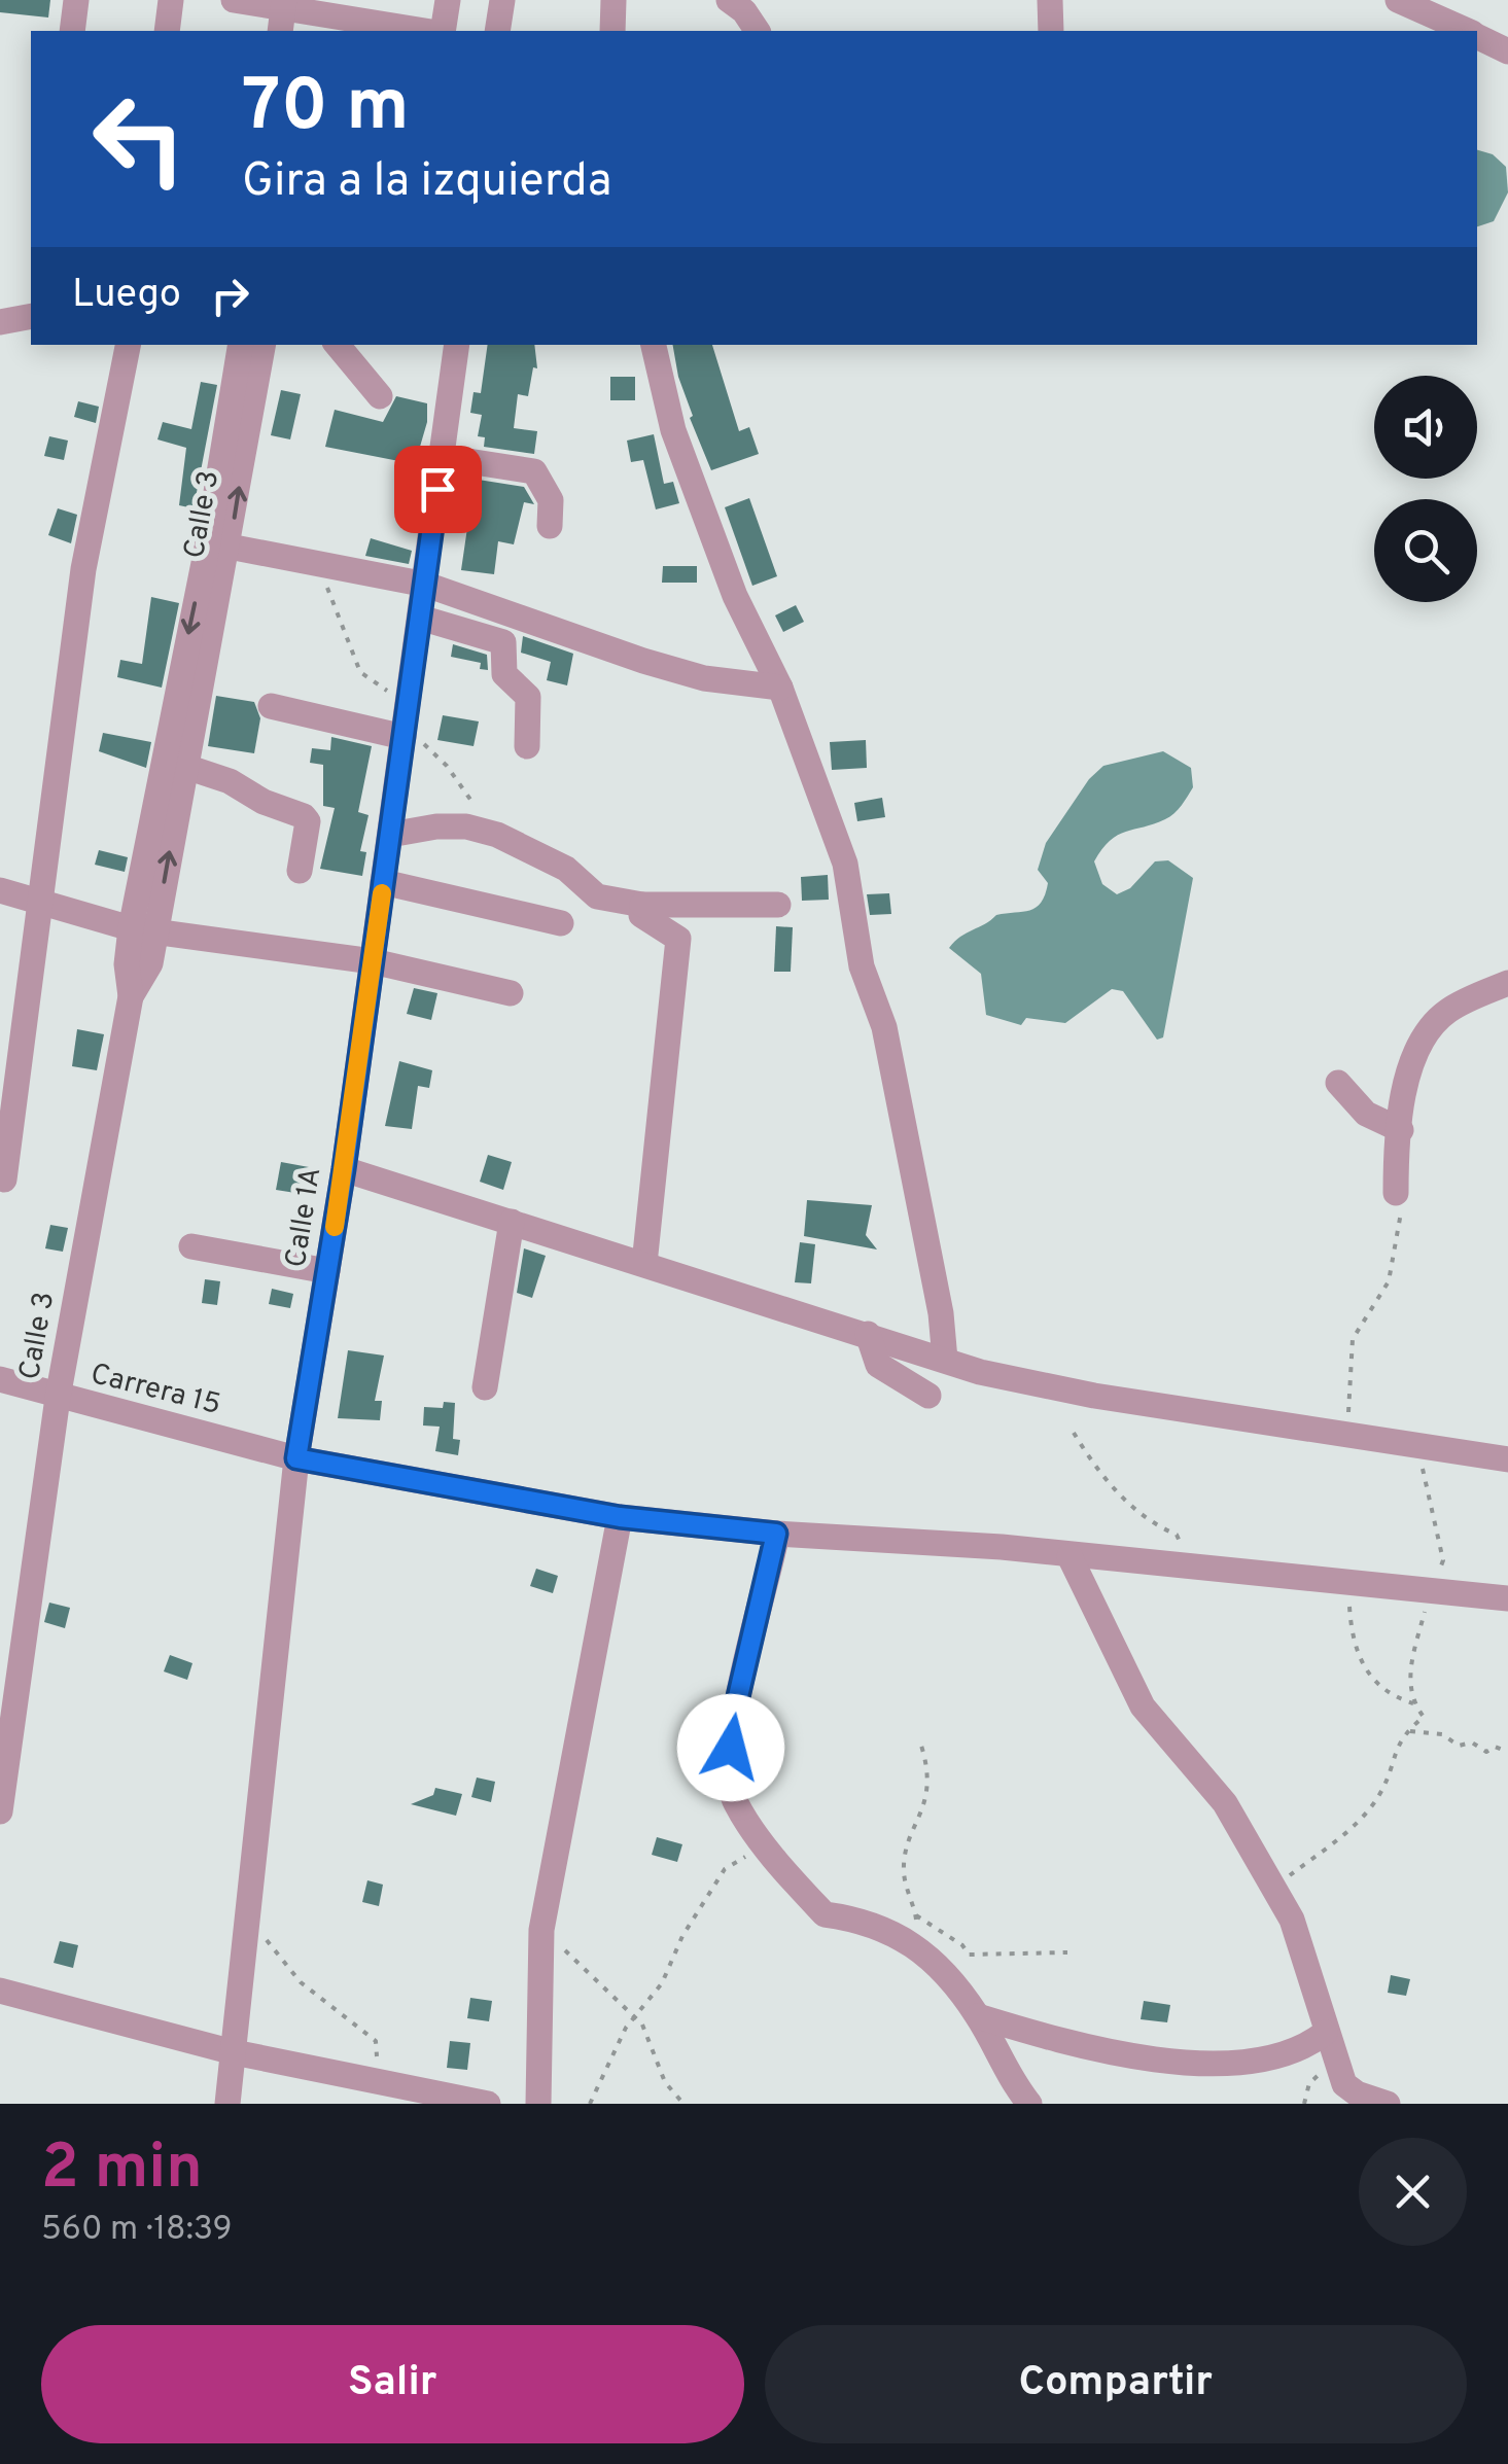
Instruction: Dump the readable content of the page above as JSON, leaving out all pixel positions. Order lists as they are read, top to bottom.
{
  "streets": {
    "street": ["Calle 3", "Calle 1A", "Carrera 15"]
  },
  "crossings": [
    ["Calle 3", "Carrera 15"],
    ["Calle 1A", "Carrera 15"]
  ],
  "page": {
    "turn": ["70 m", "Gira a la izquierda"],
    "then": "Luego",
    "heading": ["2 min", "560 m · 18:39"],
    "buttons": ["Salir", "Compartir"]
  }
}
